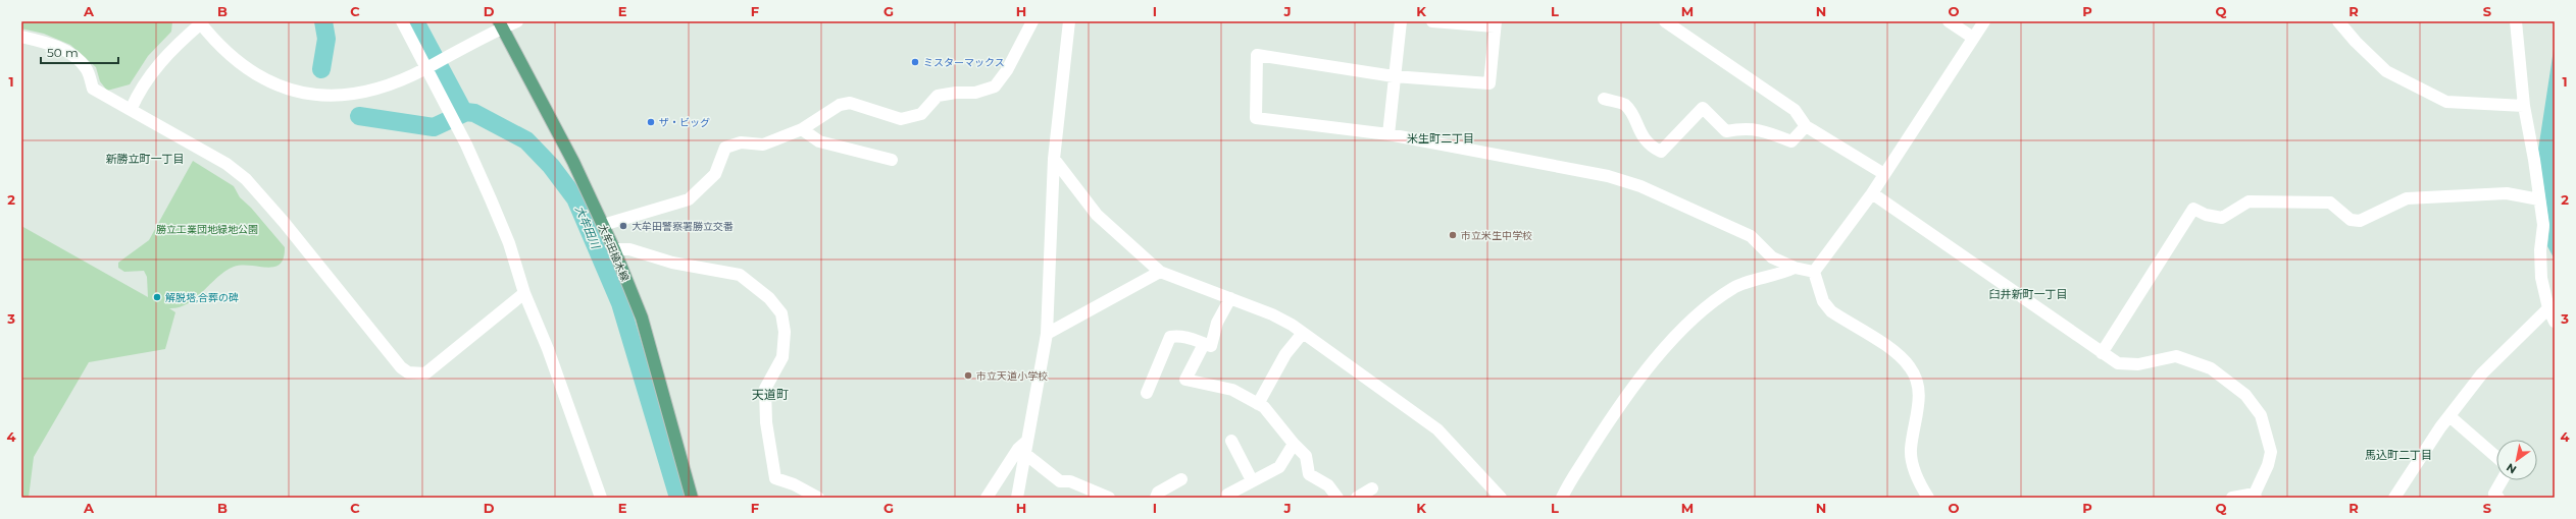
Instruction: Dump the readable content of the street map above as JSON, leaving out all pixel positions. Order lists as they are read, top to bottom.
{
  "streets": {
    "main road": ["大牟田植木線"]
  },
  "districts": [
    "米生町二丁目",
    "新勝立町一丁目",
    "臼井新町一丁目",
    "天道町",
    "馬込町二丁目"
  ],
  "water": ["大牟田川"],
  "parks": ["勝立工業団地緑地公園"],
  "places": [
    "ミスターマックス",
    "ザ・ビッグ",
    "大牟田警察署勝立交番",
    "市立米生中学校",
    "解脱塔,合葬の碑",
    "市立天道小学校"
  ],
  "scale_bar": "50 m",
  "north": "bottom left",
  "grid": {
    "columns": [
      "A",
      "B",
      "C",
      "D",
      "E",
      "F",
      "G",
      "H",
      "I",
      "J",
      "K",
      "L",
      "M",
      "N",
      "O",
      "P",
      "Q",
      "R",
      "S"
    ],
    "rows": [
      "1",
      "2",
      "3",
      "4"
    ]
  }
}
